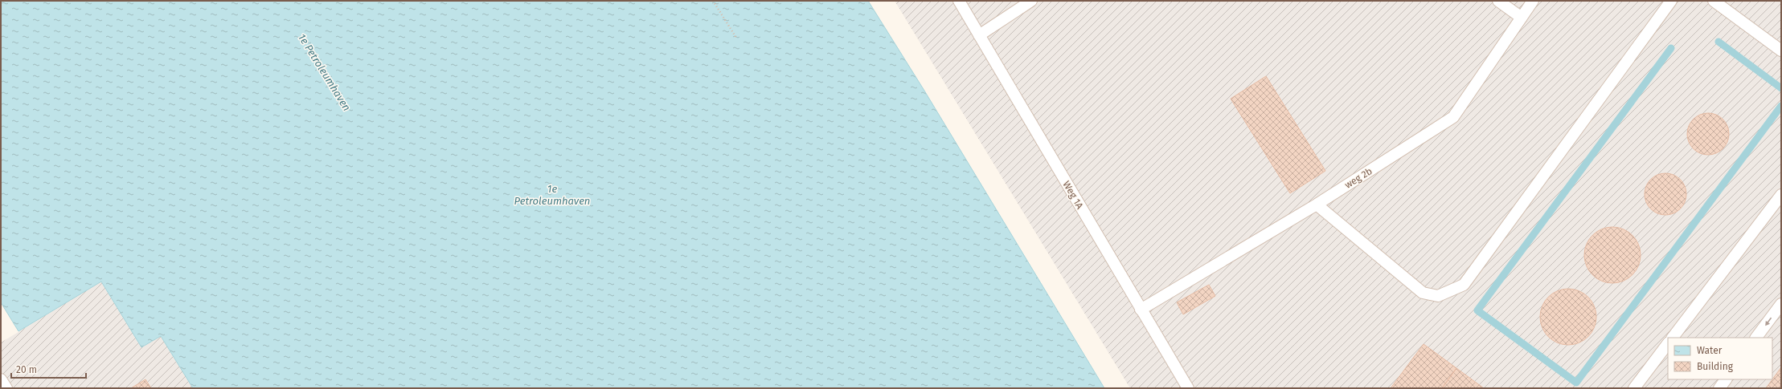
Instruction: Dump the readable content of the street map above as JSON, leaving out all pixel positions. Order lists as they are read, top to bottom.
{
  "streets": {
    "lane": ["weg 2b", "Weg 1A"]
  },
  "crossings": [
    ["weg 2b", "Weg 1A"]
  ],
  "water": ["1e Petroleumhaven"],
  "legend": ["Water", "Building"],
  "scale_bar": "20 m"
}
